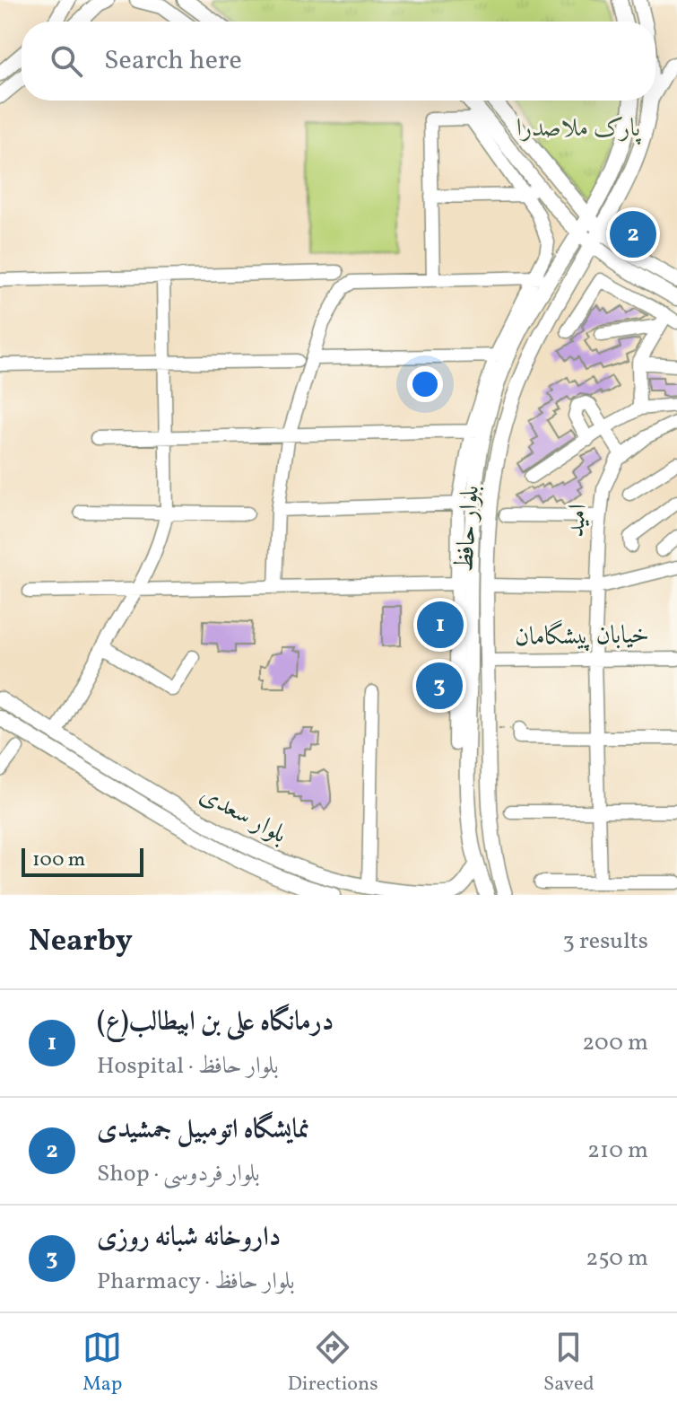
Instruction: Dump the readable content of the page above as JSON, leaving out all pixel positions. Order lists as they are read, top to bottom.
{
  "streets": {
    "main road": ["بلوار حافظ", "بلوار سعدی"],
    "street": ["امید", "خیابان پیشگامان"]
  },
  "crossings": [
    ["امید", "خیابان پیشگامان"],
    ["بلوار حافظ", "خیابان پیشگامان"],
    ["بلوار حافظ", "بلوار سعدی"]
  ],
  "parks": ["پارک ملاصدرا"],
  "scale_bar": "100 m",
  "page": {
    "search": "Search here",
    "pins": ["2", "1", "3"],
    "scale": "100 m",
    "heading": ["Nearby", "3 results"],
    "list": [
      {
        "mark": "1",
        "name": "درمانگاه علی بن ابیطالب(ع)",
        "note": "Hospital · بلوار حافظ",
        "value": "200 m"
      },
      {
        "mark": "2",
        "name": "نمایشگاه اتومبیل جمشیدی",
        "note": "Shop · بلوار فردوسی",
        "value": "210 m"
      },
      {
        "mark": "3",
        "name": "داروخانه شبانه روزی",
        "note": "Pharmacy · بلوار حافظ",
        "value": "250 m"
      }
    ],
    "nav": ["Map", "Directions", "Saved"]
  }
}
